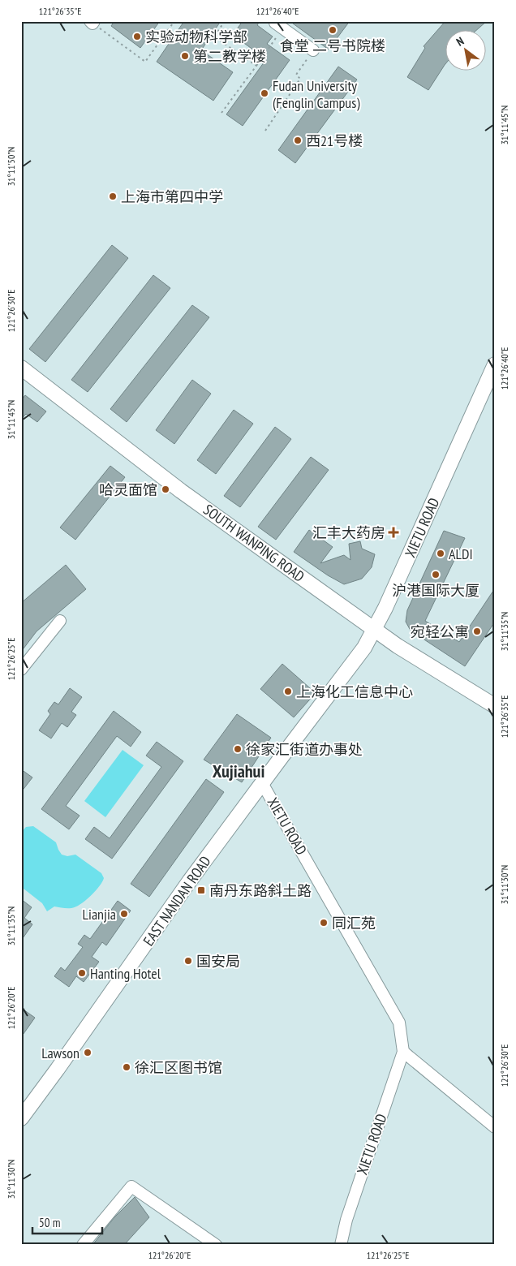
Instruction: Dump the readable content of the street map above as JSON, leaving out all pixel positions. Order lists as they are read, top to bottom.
{
  "streets": {
    "main road": ["XIETU ROAD", "SOUTH WANPING ROAD", "EAST NANDAN ROAD"]
  },
  "crossings": [
    ["XIETU ROAD", "SOUTH WANPING ROAD"],
    ["XIETU ROAD", "EAST NANDAN ROAD"]
  ],
  "districts": ["Xujiahui"],
  "places": {
    "other": [
      "食堂 二号书院楼",
      "实验动物科学部",
      "第二教学楼",
      "Fudan University (Fenglin Campus)",
      "西21号楼",
      "上海市第四中学",
      "哈灵面馆",
      "ALDI",
      "沪港国际大厦",
      "宛轻公寓",
      "上海化工信息中心",
      "徐家汇街道办事处",
      "Lianjia",
      "同汇苑",
      "国安局",
      "Hanting Hotel",
      "Lawson",
      "徐汇区图书馆"
    ],
    "health": ["汇丰大药房"],
    "transit": ["南丹东路斜土路"]
  },
  "scale_bar": "50 m",
  "north": "top left",
  "coordinates": [
    "121°26'35\"E",
    "121°26'40\"E",
    "31°11'45\"N",
    "31°11'50\"N",
    "121°26'30\"E",
    "31°11'35\"N",
    "121°26'25\"E",
    "31°11'30\"N",
    "121°26'20\"E"
  ]
}
